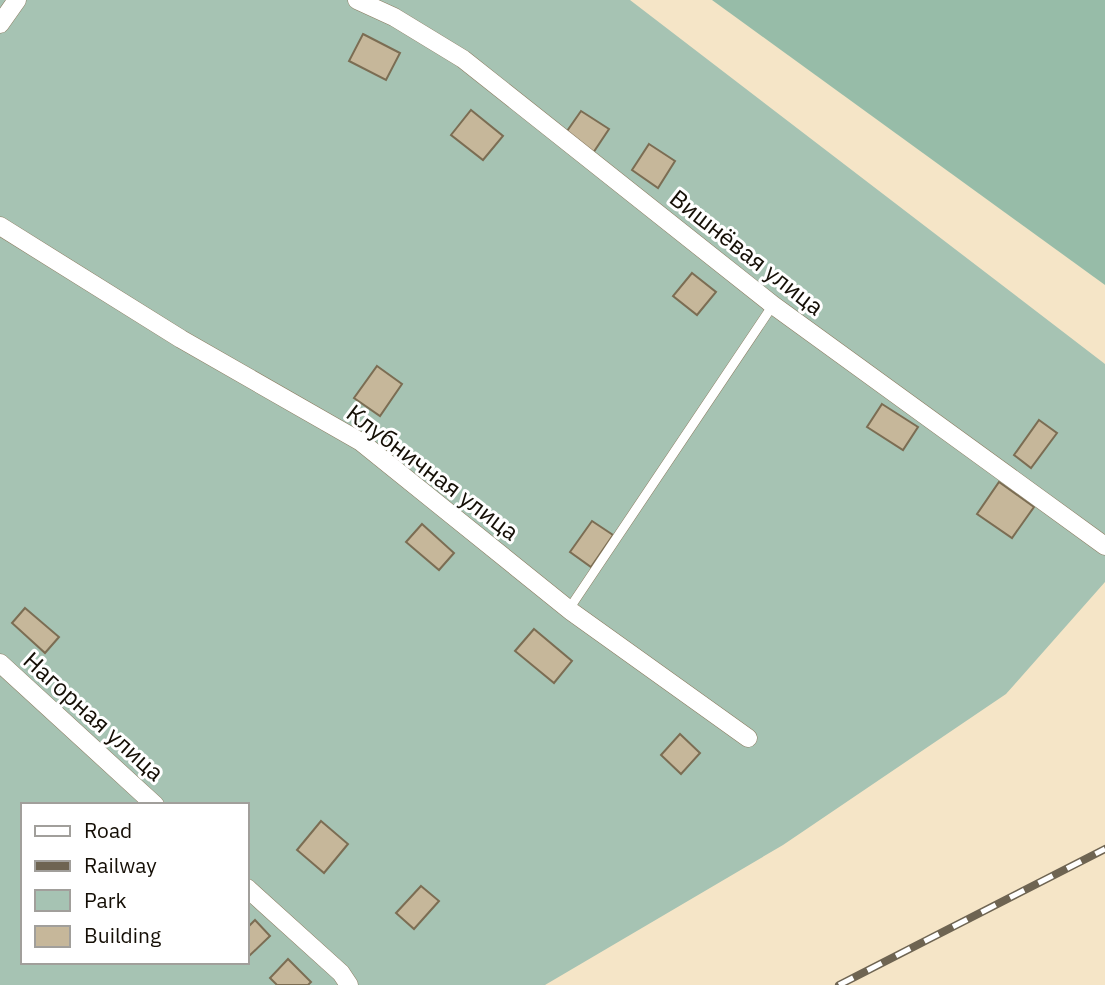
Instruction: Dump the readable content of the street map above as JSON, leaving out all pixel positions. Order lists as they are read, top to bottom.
{
  "streets": {
    "street": ["Вишнёвая улица", "Клубничная улица", "Нагорная улица"]
  },
  "legend": [
    "Road",
    "Railway",
    "Park",
    "Building"
  ]
}
